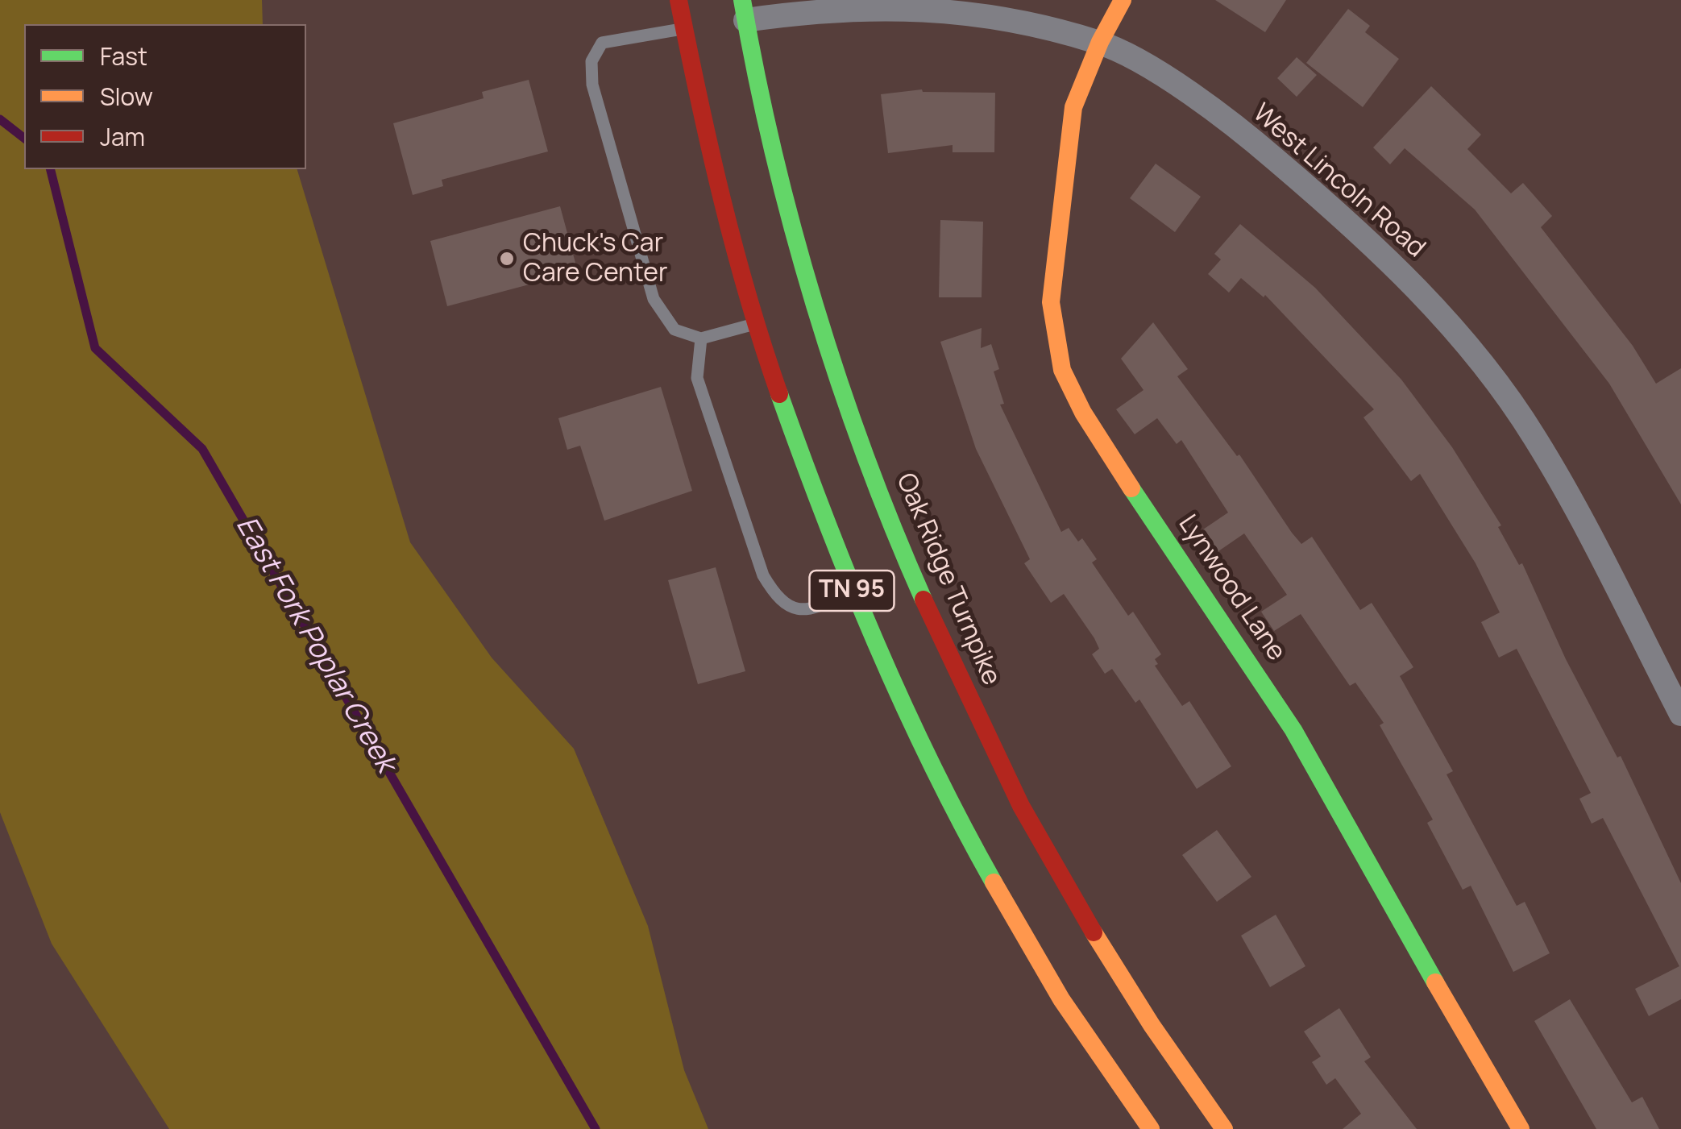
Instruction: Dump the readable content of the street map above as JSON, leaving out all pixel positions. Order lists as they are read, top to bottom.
{
  "streets": {
    "main road": ["Oak Ridge Turnpike", "Lynwood Lane", "TN 95"],
    "street": ["West Lincoln Road"]
  },
  "crossings": [
    ["West Lincoln Road", "Oak Ridge Turnpike"],
    ["West Lincoln Road", "Lynwood Lane"]
  ],
  "water": ["East Fork Poplar Creek"],
  "places": ["Chuck's Car Care Center"],
  "legend": ["Fast", "Slow", "Jam"]
}
